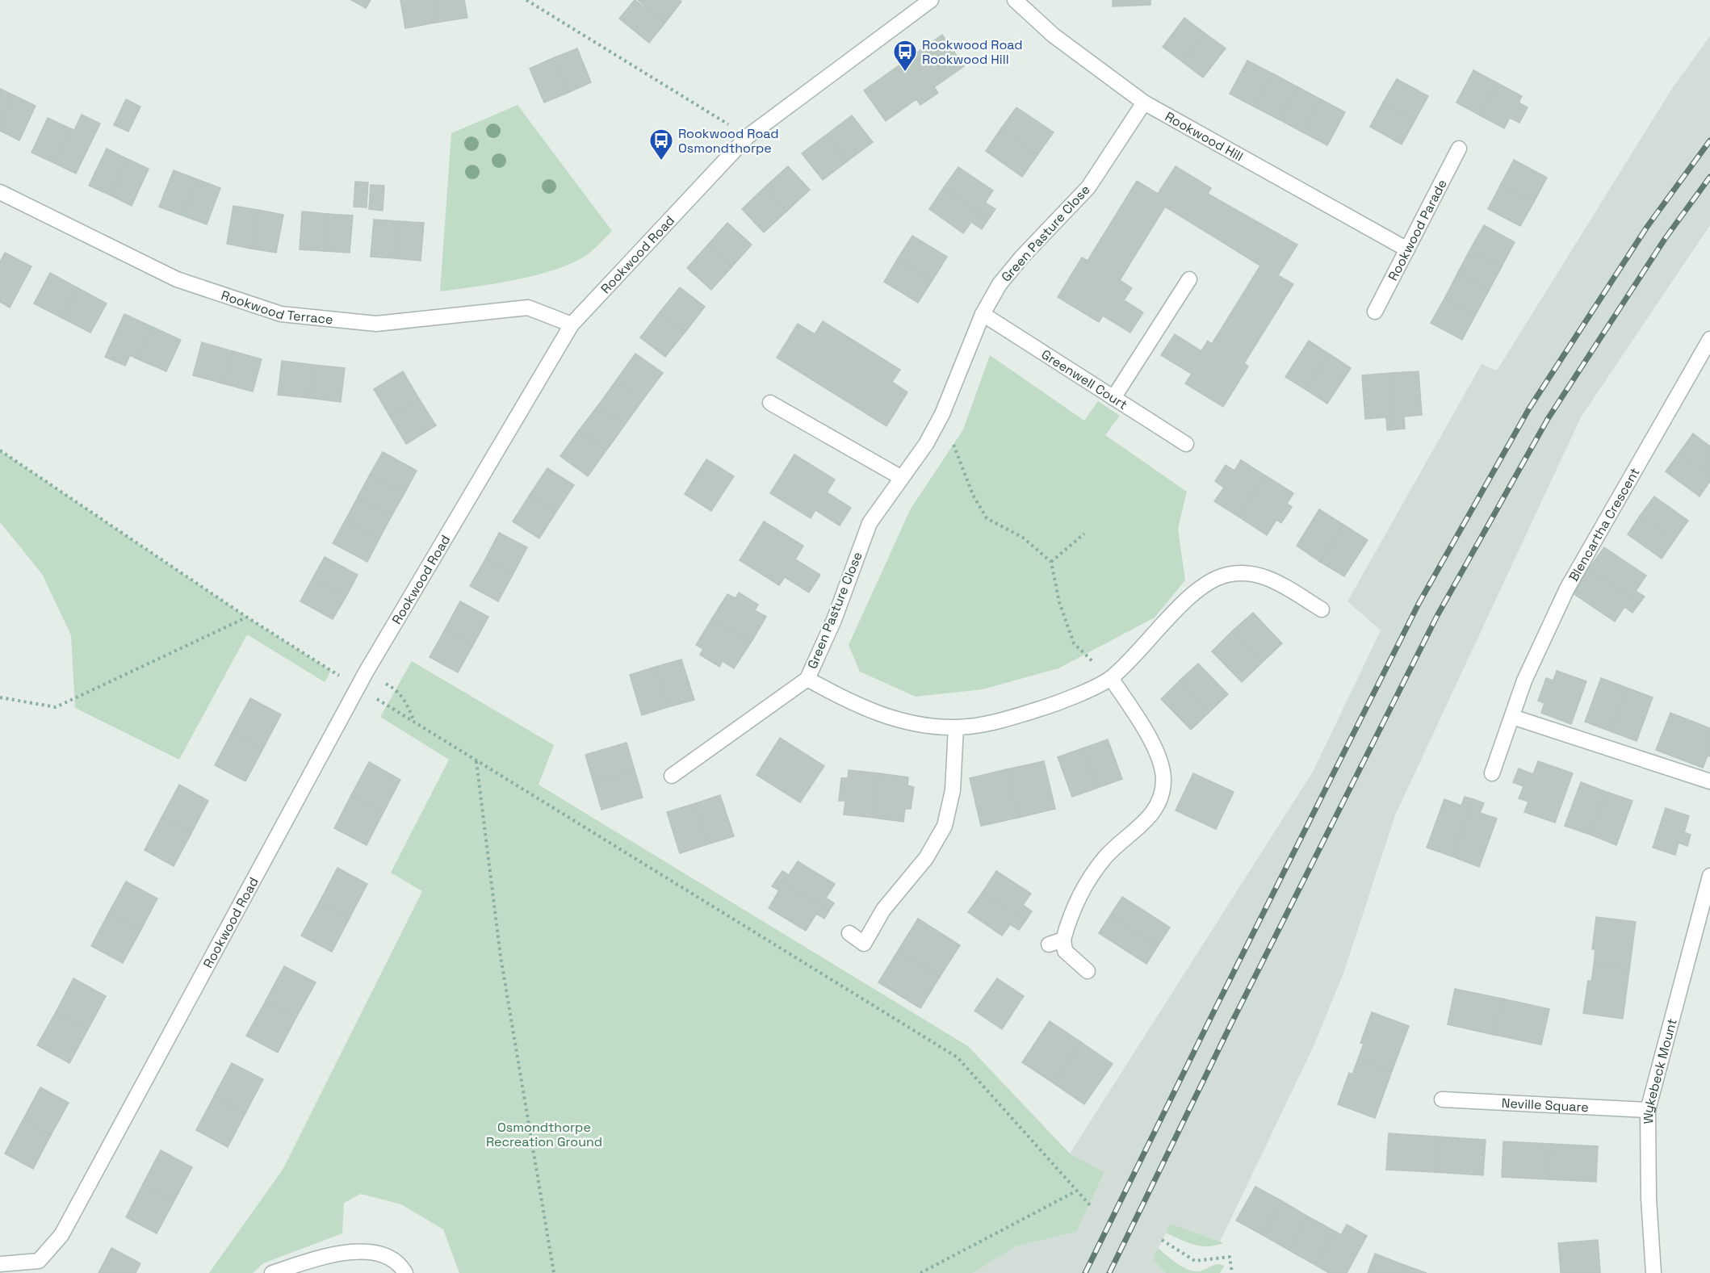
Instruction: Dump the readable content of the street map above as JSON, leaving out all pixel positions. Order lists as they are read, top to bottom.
{
  "streets": {
    "street": [
      "Rookwood Hill",
      "Rookwood Parade",
      "Green Pasture Close",
      "Rookwood Road",
      "Rookwood Terrace",
      "Greenwell Court",
      "Blencartha Crescent",
      "Wykebeck Mount",
      "Neville Square"
    ]
  },
  "crossings": [
    ["Rookwood Hill", "Rookwood Parade"],
    ["Rookwood Hill", "Green Pasture Close"],
    ["Green Pasture Close", "Greenwell Court"],
    ["Rookwood Road", "Rookwood Terrace"],
    ["Wykebeck Mount", "Neville Square"]
  ],
  "parks": ["Osmondthorpe Recreation Ground"],
  "places": {
    "bus stop": ["Rookwood Road Rookwood Hill", "Rookwood Road Osmondthorpe"]
  }
}
